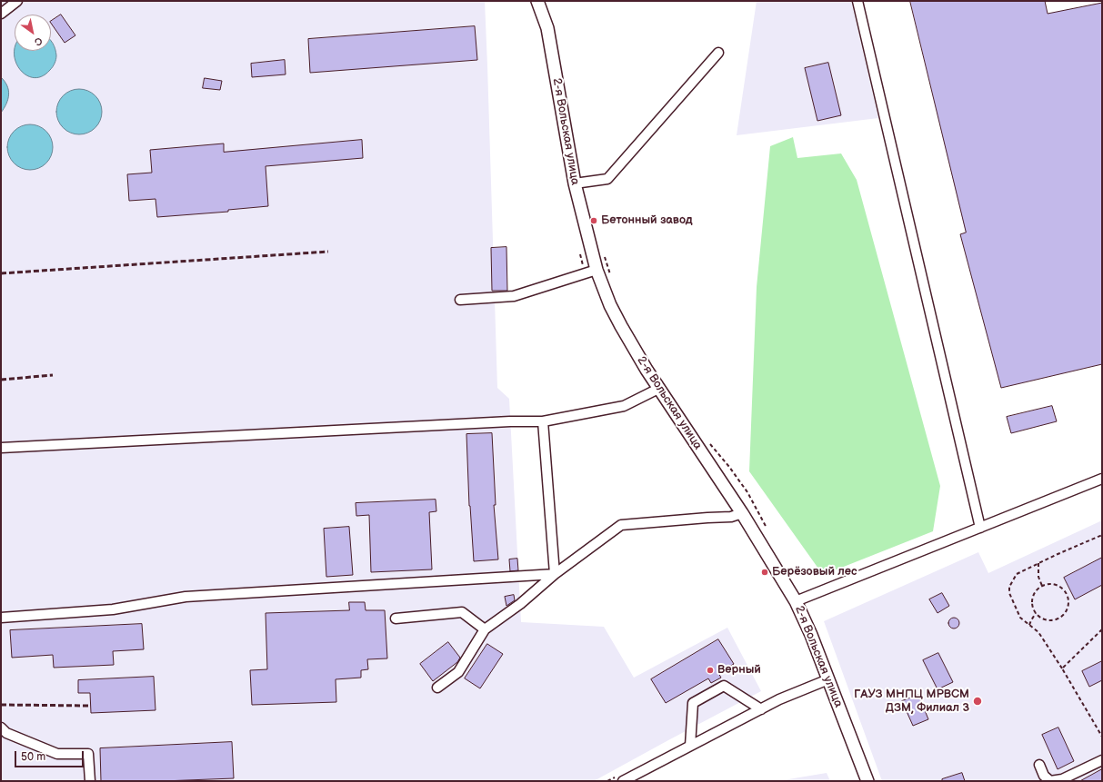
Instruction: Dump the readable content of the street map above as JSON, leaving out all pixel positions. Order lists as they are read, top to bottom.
{
  "streets": {
    "main road": ["2-я Вольская улица"]
  },
  "places": [
    "Бетонный завод",
    "Берёзовый лес",
    "Верный",
    "ГАУЗ МНПЦ МРВСМ ДЗМ, Филиал 3"
  ],
  "scale_bar": "50 m",
  "north": "bottom right"
}
